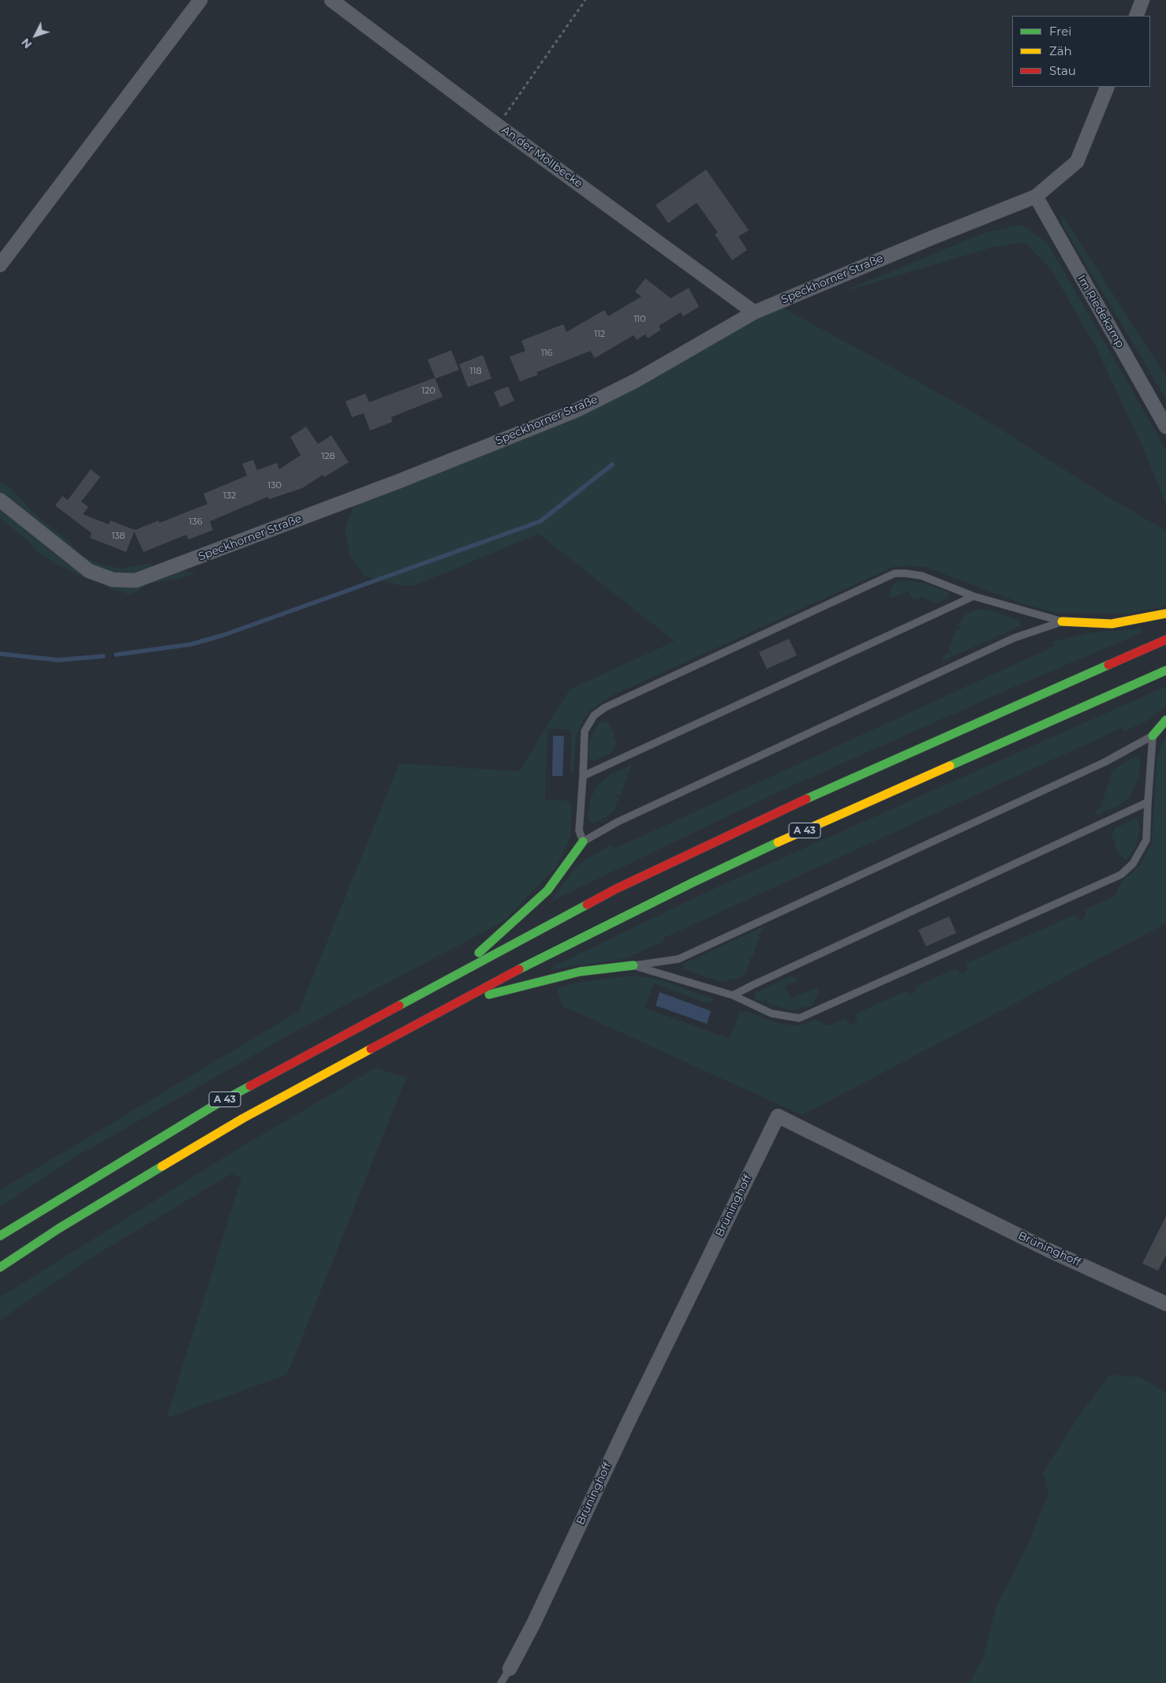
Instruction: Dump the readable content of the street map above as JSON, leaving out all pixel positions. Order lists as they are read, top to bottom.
{
  "streets": {
    "highway": ["A 43"],
    "street": [
      "An der Mollbecke",
      "Speckhorner Straße",
      "Im Riedekamp",
      "Brüninghoff"
    ]
  },
  "crossings": [
    ["An der Mollbecke", "Speckhorner Straße"],
    ["Speckhorner Straße", "Im Riedekamp"]
  ],
  "house_numbers": [
    "110",
    "112",
    "116",
    "118",
    "120",
    "128",
    "130",
    "132",
    "136",
    "138"
  ],
  "legend": ["Frei", "Zäh", "Stau"],
  "north": "bottom left"
}
